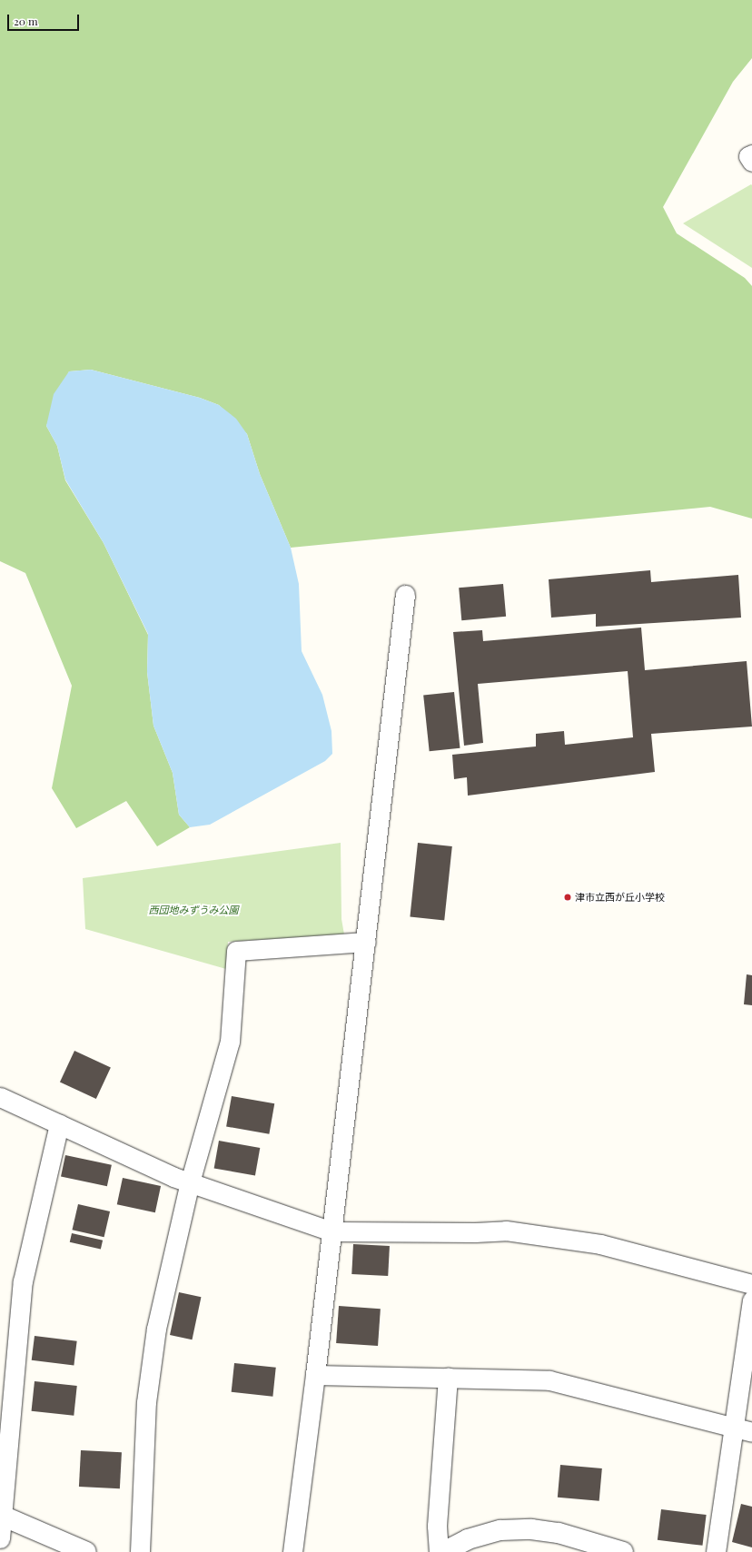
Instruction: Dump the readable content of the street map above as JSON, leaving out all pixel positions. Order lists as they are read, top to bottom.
{
  "parks": ["西団地みずうみ公園"],
  "places": ["津市立西が丘小学校"],
  "scale_bar": "20 m"
}
